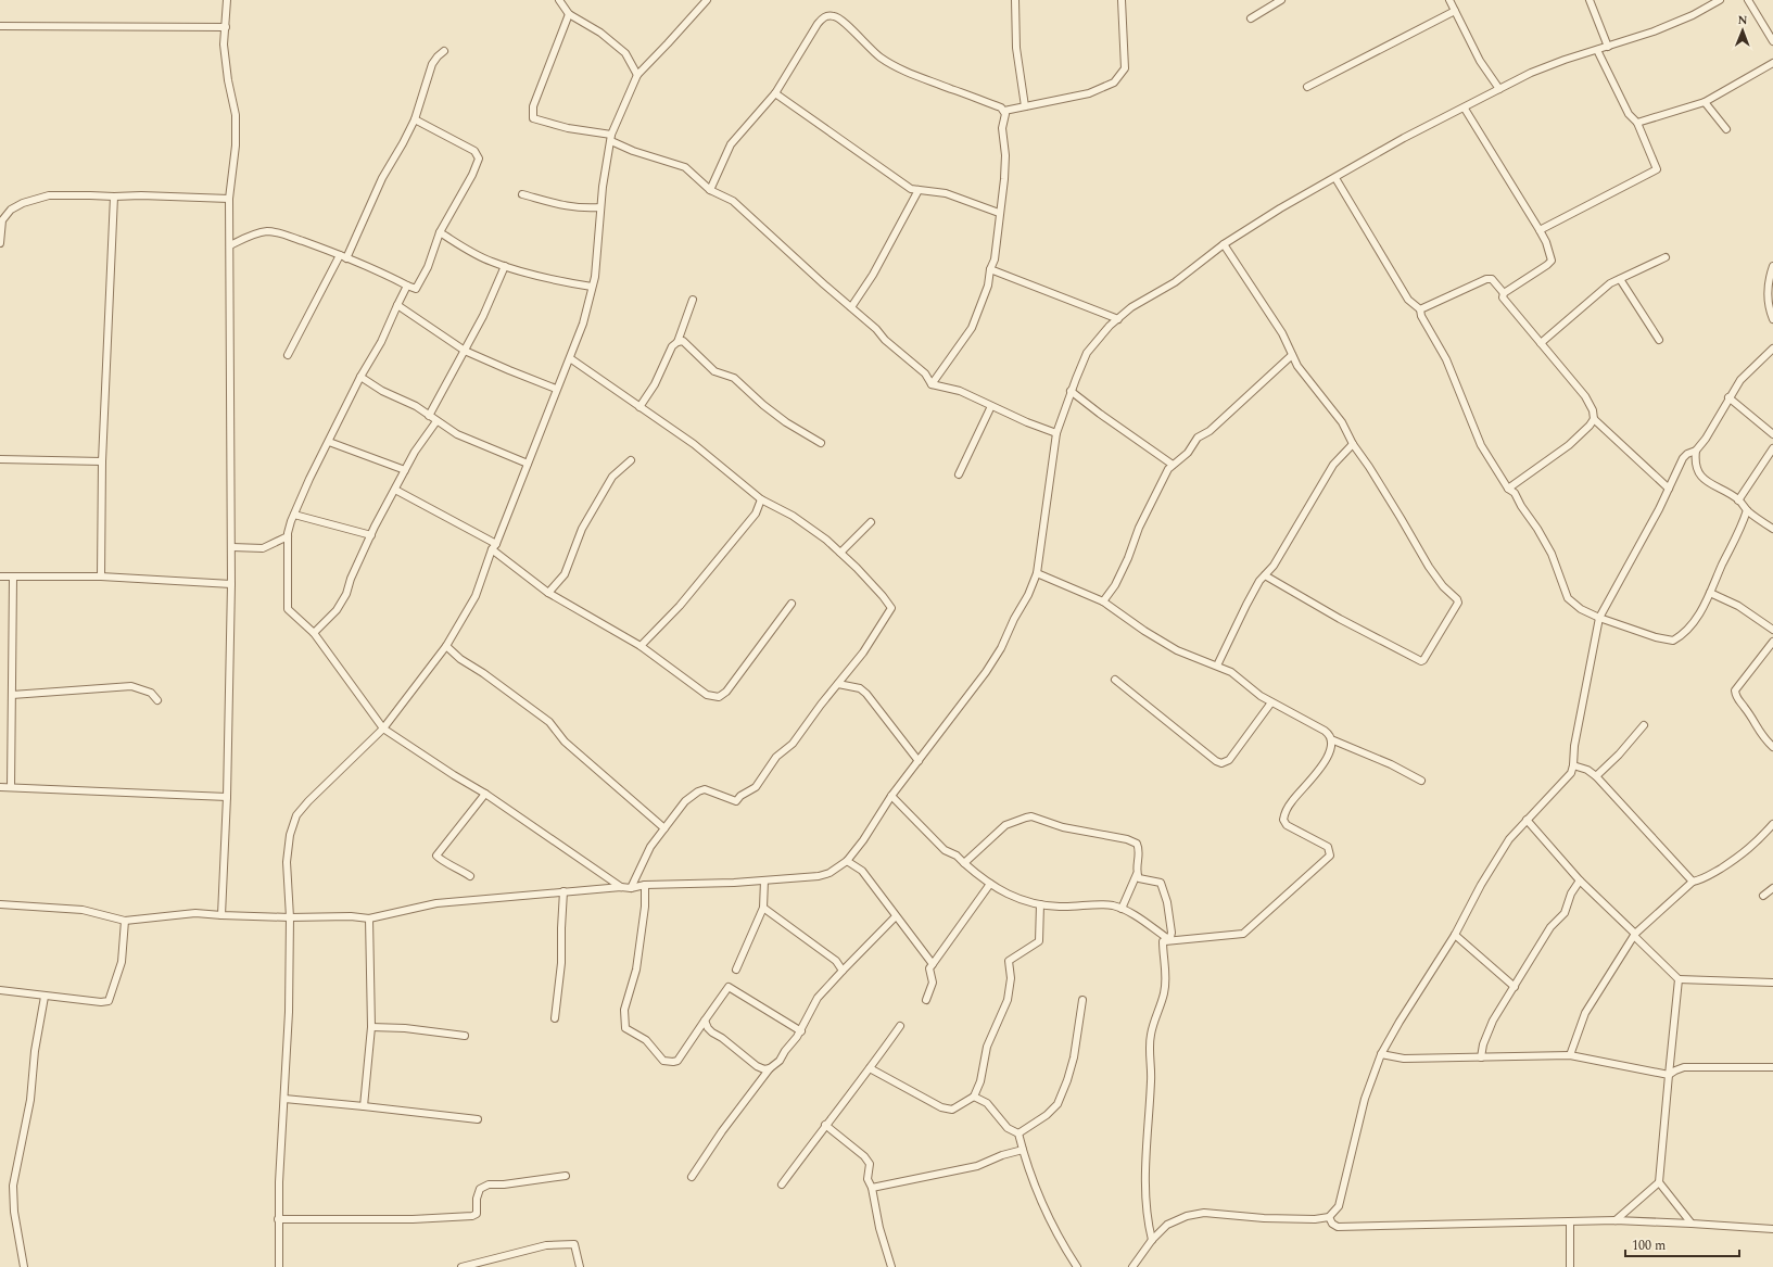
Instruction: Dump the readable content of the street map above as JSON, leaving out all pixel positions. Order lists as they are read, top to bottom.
{
  "scale_bar": "100 m",
  "north": "top"
}
